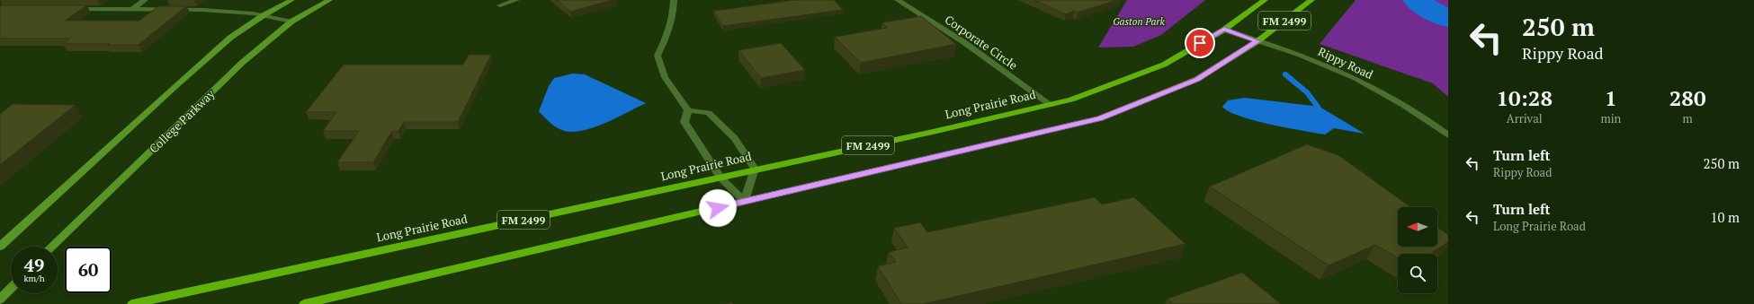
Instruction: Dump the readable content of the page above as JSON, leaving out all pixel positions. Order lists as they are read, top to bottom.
{
  "streets": {
    "main road": ["FM 2499", "Long Prairie Road", "College Parkway"],
    "street": ["Corporate Circle", "Rippy Road"]
  },
  "crossings": [
    ["FM 2499", "Rippy Road"],
    ["Corporate Circle", "Long Prairie Road"],
    ["Rippy Road", "Long Prairie Road"]
  ],
  "parks": ["Gaston Park"],
  "north": "left",
  "page": {
    "turn": ["250 m", "Rippy Road"],
    "eta": [
      "10:28",
      "Arrival",
      "1",
      "min",
      "280",
      "m"
    ],
    "list": [
      {
        "name": "Turn left",
        "note": "Rippy Road",
        "value": "250 m"
      },
      {
        "name": "Turn left",
        "note": "Long Prairie Road",
        "value": "10 m"
      }
    ],
    "speed": "49 km/h",
    "limit": "60"
  }
}
